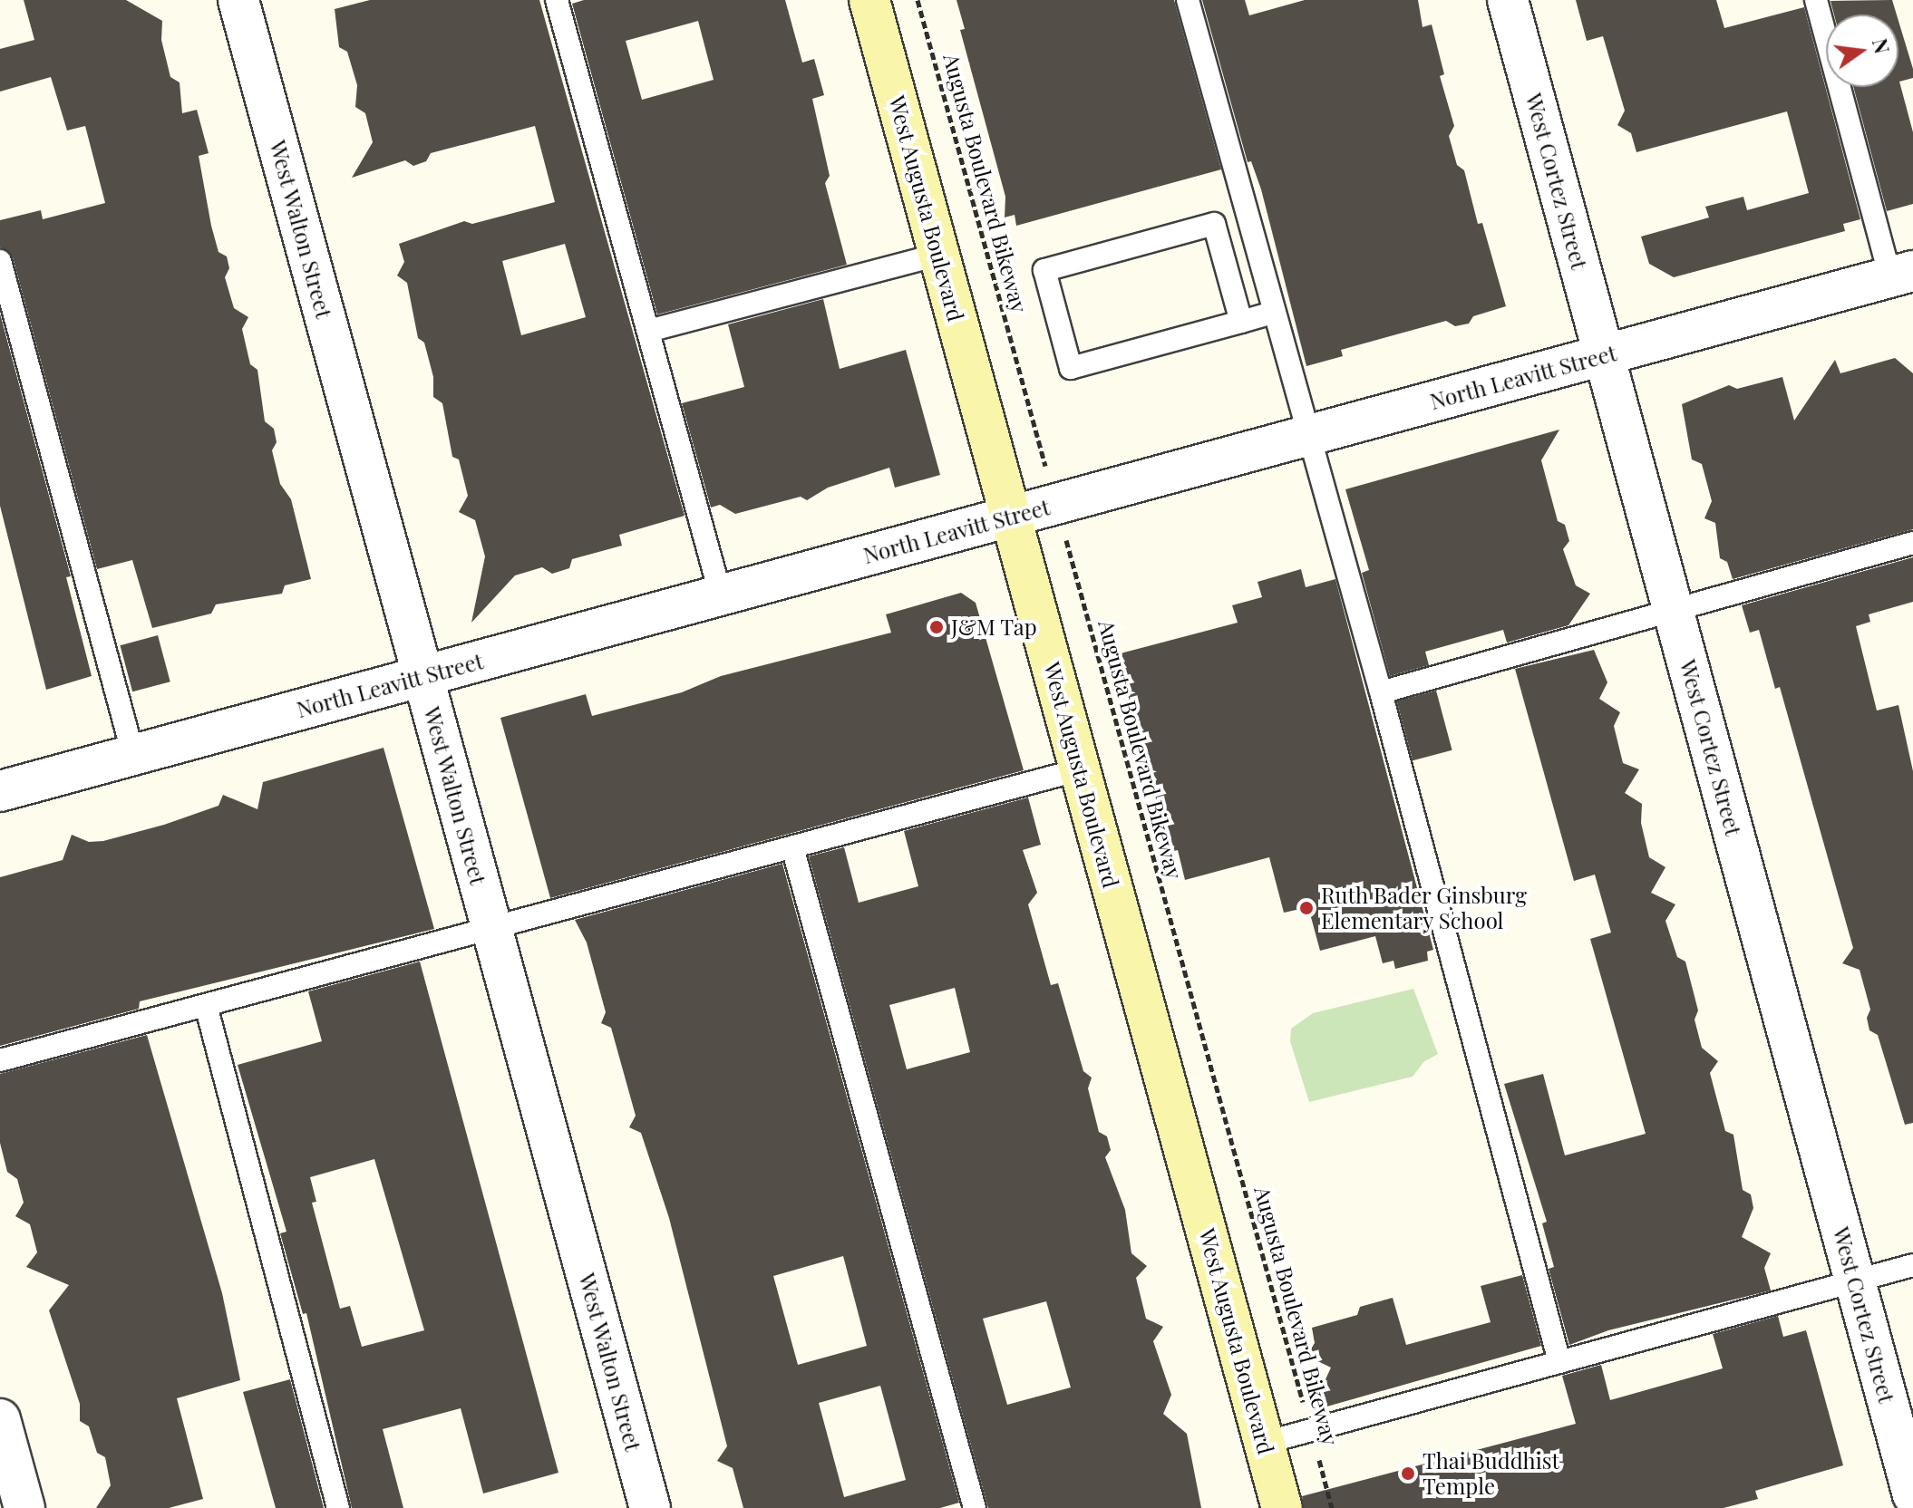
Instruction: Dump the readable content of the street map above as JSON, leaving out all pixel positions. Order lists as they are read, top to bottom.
{
  "streets": {
    "street": [
      "West Cortez Street",
      "West Augusta Boulevard",
      "West Walton Street",
      "North Leavitt Street"
    ],
    "path": ["Augusta Boulevard Bikeway"]
  },
  "crossings": [
    ["West Cortez Street", "North Leavitt Street"],
    ["Augusta Boulevard Bikeway", "North Leavitt Street"],
    ["West Augusta Boulevard", "North Leavitt Street"],
    ["West Walton Street", "North Leavitt Street"]
  ],
  "places": ["J&M Tap", "Ruth Bader Ginsburg Elementary School", "Thai Buddhist Temple"],
  "north": "right"
}
